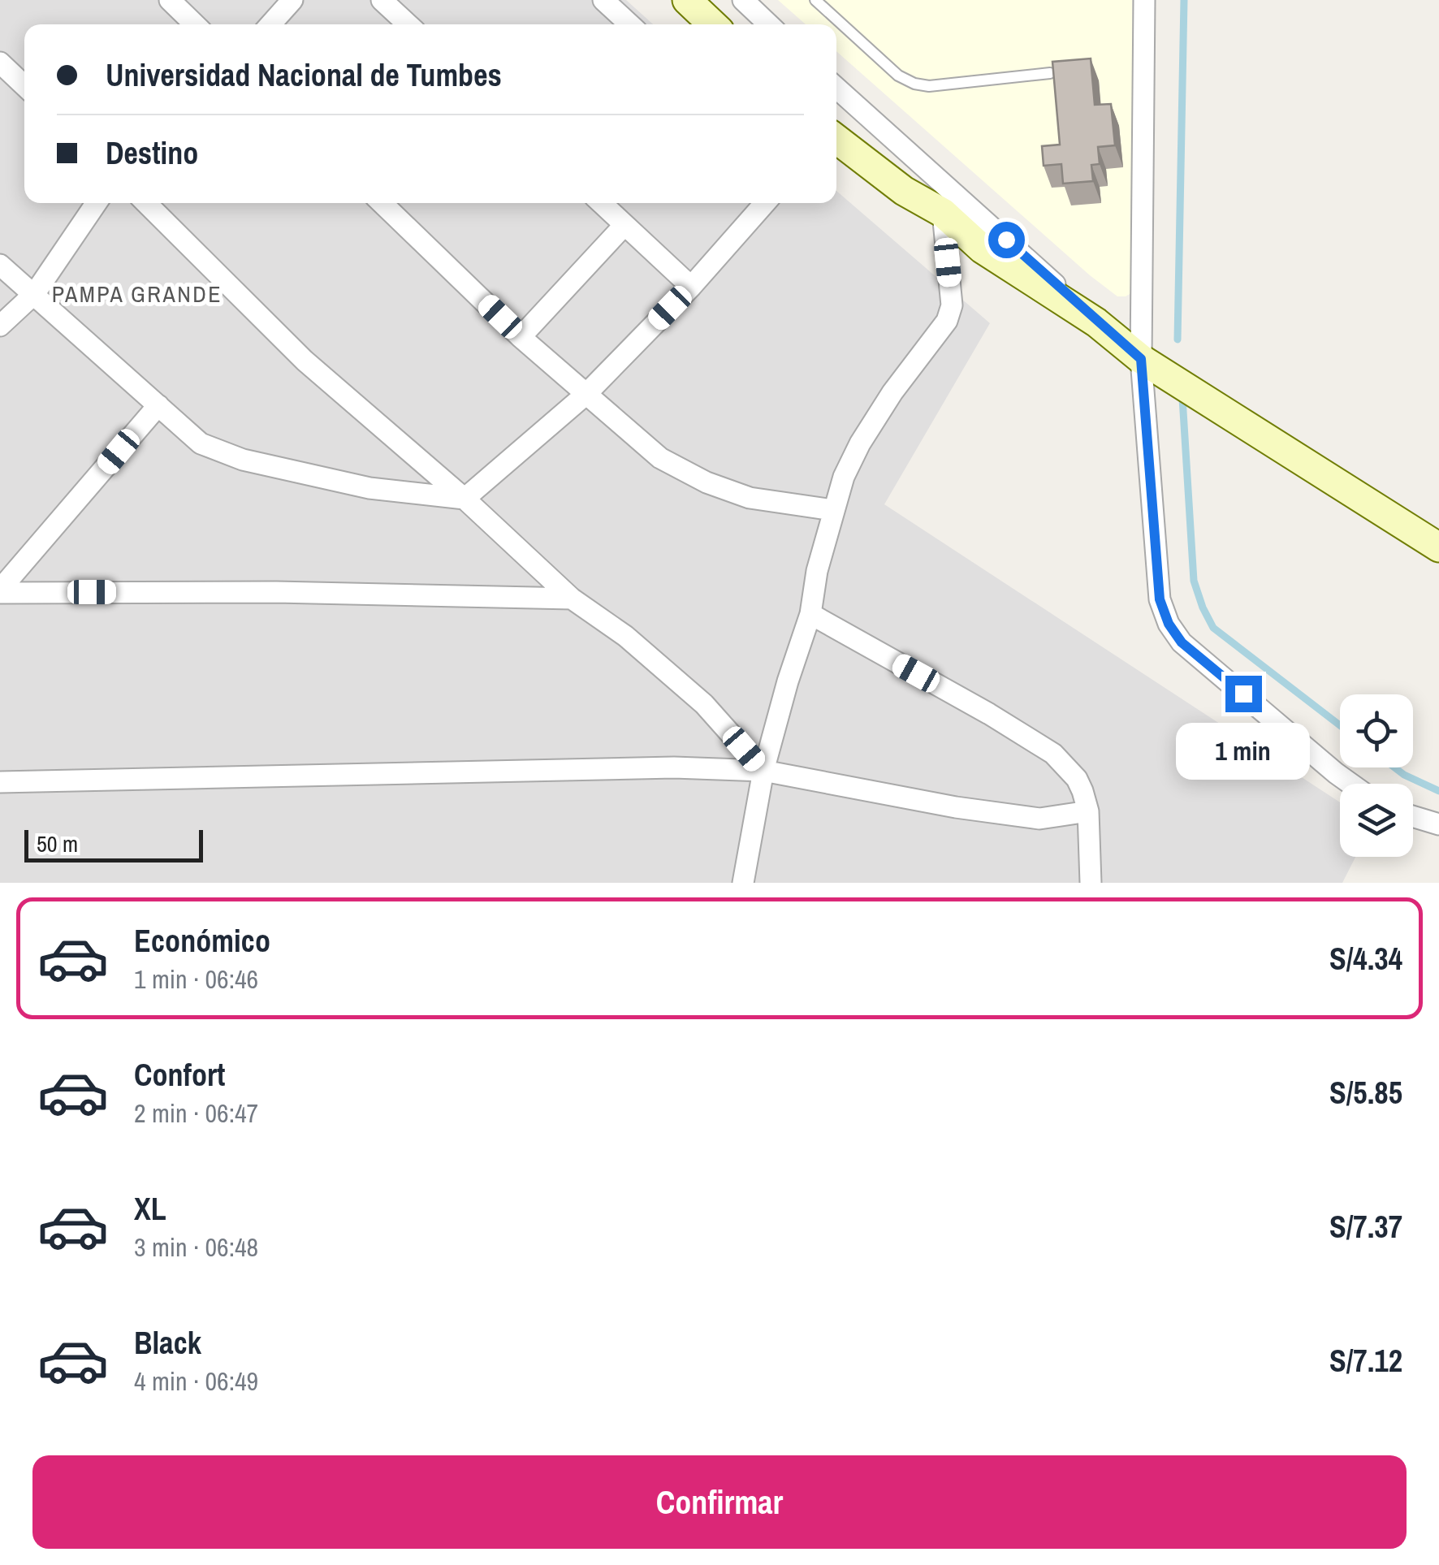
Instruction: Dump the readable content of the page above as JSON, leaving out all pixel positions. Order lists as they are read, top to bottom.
{
  "districts": ["PAMPA GRANDE"],
  "scale_bar": "50 m",
  "page": {
    "banner": ["Universidad Nacional de Tumbes", "Destino"],
    "bubble": "1 min",
    "scale": "50 m",
    "list": [
      {
        "name": "Económico",
        "note": "1 min · 06:46",
        "value": "S/4.34"
      },
      {
        "name": "Confort",
        "note": "2 min · 06:47",
        "value": "S/5.85"
      },
      {
        "name": "XL",
        "note": "3 min · 06:48",
        "value": "S/7.37"
      },
      {
        "name": "Black",
        "note": "4 min · 06:49",
        "value": "S/7.12"
      }
    ],
    "buttons": "Confirmar"
  }
}
